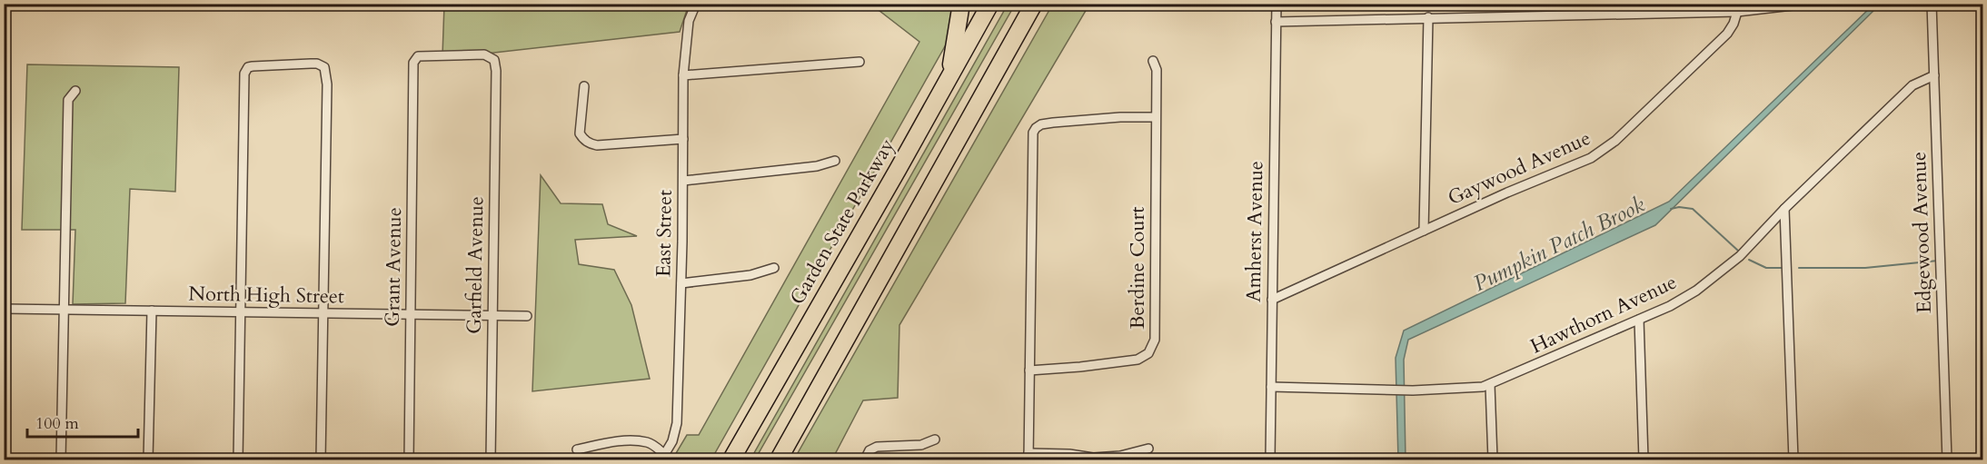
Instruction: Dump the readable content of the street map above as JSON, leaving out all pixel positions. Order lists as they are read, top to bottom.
{
  "streets": {
    "highway": ["Garden State Parkway"],
    "street": [
      "Gaywood Avenue",
      "Amherst Avenue",
      "Edgewood Avenue",
      "East Street",
      "Garfield Avenue",
      "Grant Avenue",
      "Berdine Court",
      "North High Street",
      "Hawthorn Avenue"
    ]
  },
  "crossings": [
    ["Gaywood Avenue", "Amherst Avenue"],
    ["Amherst Avenue", "Hawthorn Avenue"],
    ["Edgewood Avenue", "Hawthorn Avenue"],
    ["Garfield Avenue", "Grant Avenue"],
    ["Garfield Avenue", "North High Street"],
    ["Grant Avenue", "North High Street"]
  ],
  "water": ["Pumpkin Patch Brook"],
  "scale_bar": "100 m"
}
